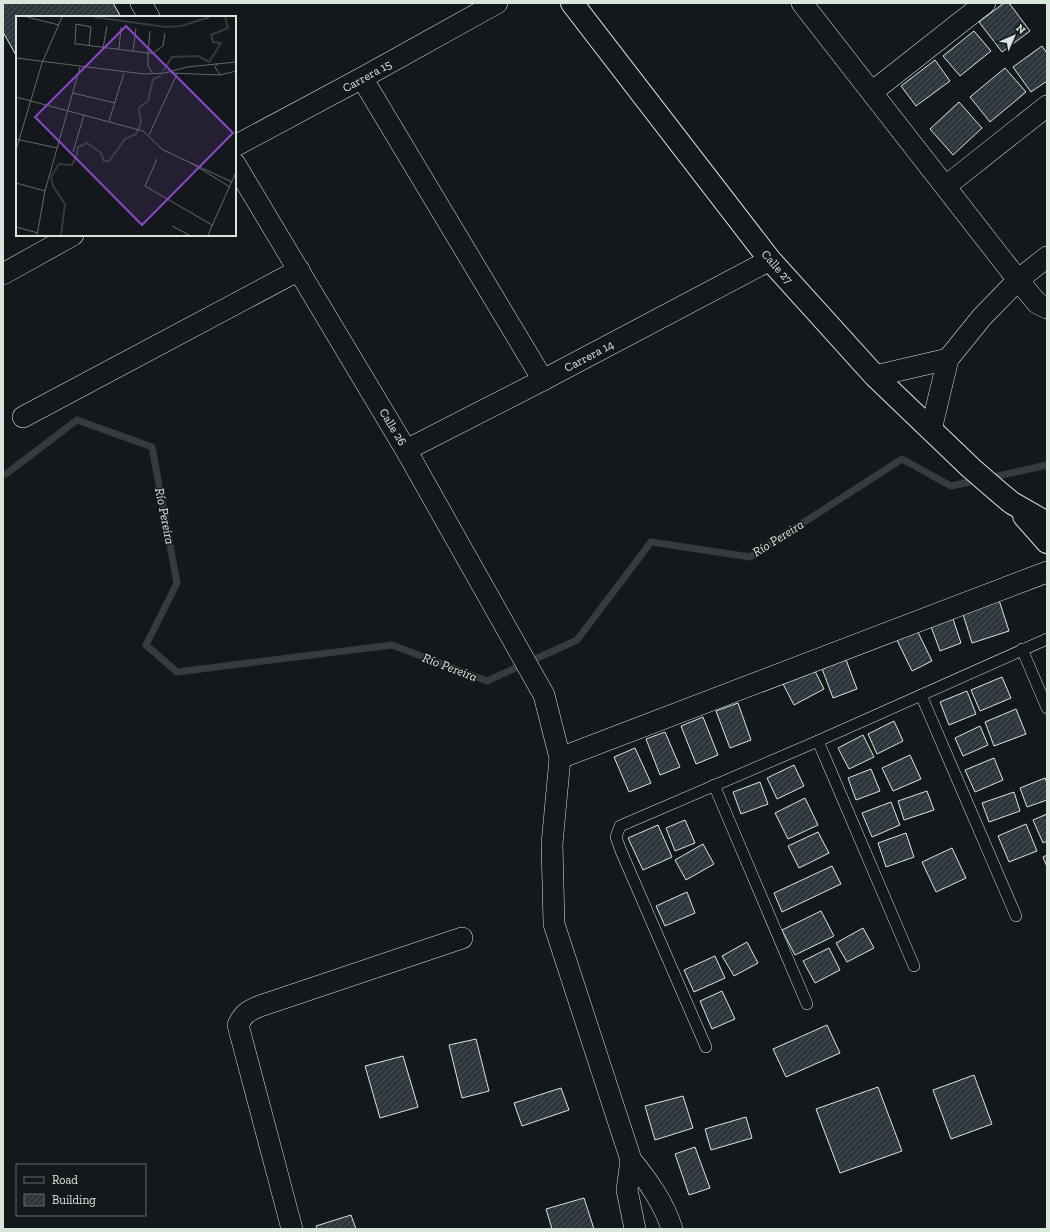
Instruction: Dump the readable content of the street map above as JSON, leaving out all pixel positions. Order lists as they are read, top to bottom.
{
  "streets": {
    "main road": ["Calle 27"],
    "street": ["Carrera 15", "Carrera 14", "Calle 26"]
  },
  "crossings": [
    ["Calle 27", "Carrera 14"],
    ["Carrera 14", "Calle 26"]
  ],
  "water": ["Río Pereira"],
  "legend": ["Road", "Building"],
  "north": "top right"
}
